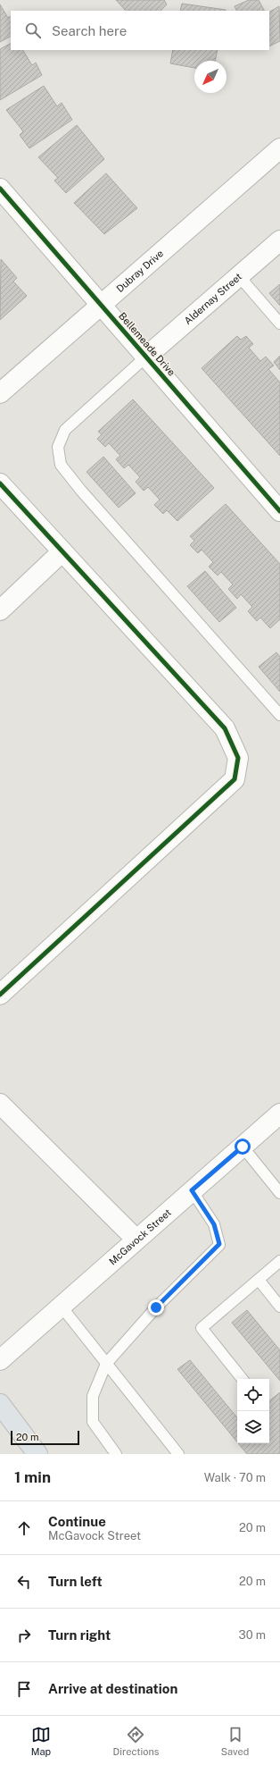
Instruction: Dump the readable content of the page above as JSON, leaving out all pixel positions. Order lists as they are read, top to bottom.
{
  "streets": {
    "street": [
      "Dubray Drive",
      "Aldernay Street",
      "Bellemeade Drive",
      "McGavock Street"
    ]
  },
  "crossings": [
    ["Dubray Drive", "Bellemeade Drive"],
    ["Aldernay Street", "Bellemeade Drive"]
  ],
  "scale_bar": "20 m",
  "north": "bottom left",
  "page": {
    "search": "Search here",
    "scale": "20 m",
    "heading": ["1 min", "Walk · 70 m"],
    "list": [
      ["Continue", "McGavock Street", "20 m"],
      ["Turn left", "20 m"],
      ["Turn right", "30 m"],
      "Arrive at destination"
    ],
    "nav": ["Map", "Directions", "Saved"]
  }
}
